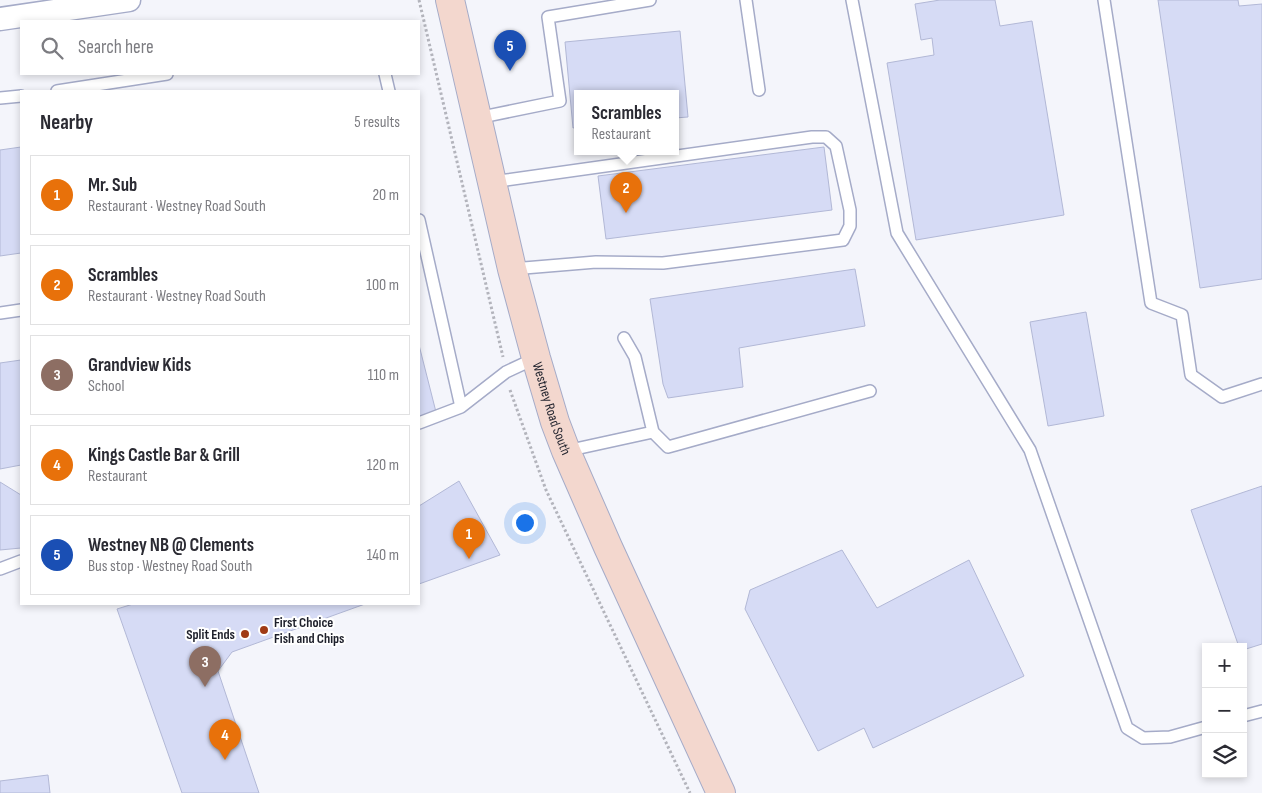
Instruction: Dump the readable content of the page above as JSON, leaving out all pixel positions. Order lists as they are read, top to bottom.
{
  "streets": {
    "main road": ["Westney Road South"]
  },
  "places": ["First Choice Fish and Chips", "Split Ends"],
  "page": {
    "search": "Search here",
    "pins": [
      "5",
      "2",
      "1",
      "3",
      "4"
    ],
    "popup": ["Scrambles", "Restaurant"],
    "heading": ["Nearby", "5 results"],
    "list": [
      {
        "mark": "1",
        "name": "Mr. Sub",
        "note": "Restaurant · Westney Road South",
        "value": "20 m"
      },
      {
        "mark": "2",
        "name": "Scrambles",
        "note": "Restaurant · Westney Road South",
        "value": "100 m"
      },
      {
        "mark": "3",
        "name": "Grandview Kids",
        "note": "School",
        "value": "110 m"
      },
      {
        "mark": "4",
        "name": "Kings Castle Bar & Grill",
        "note": "Restaurant",
        "value": "120 m"
      },
      {
        "mark": "5",
        "name": "Westney NB @ Clements",
        "note": "Bus stop · Westney Road South",
        "value": "140 m"
      }
    ],
    "map_buttons": ["+", "−"]
  }
}
